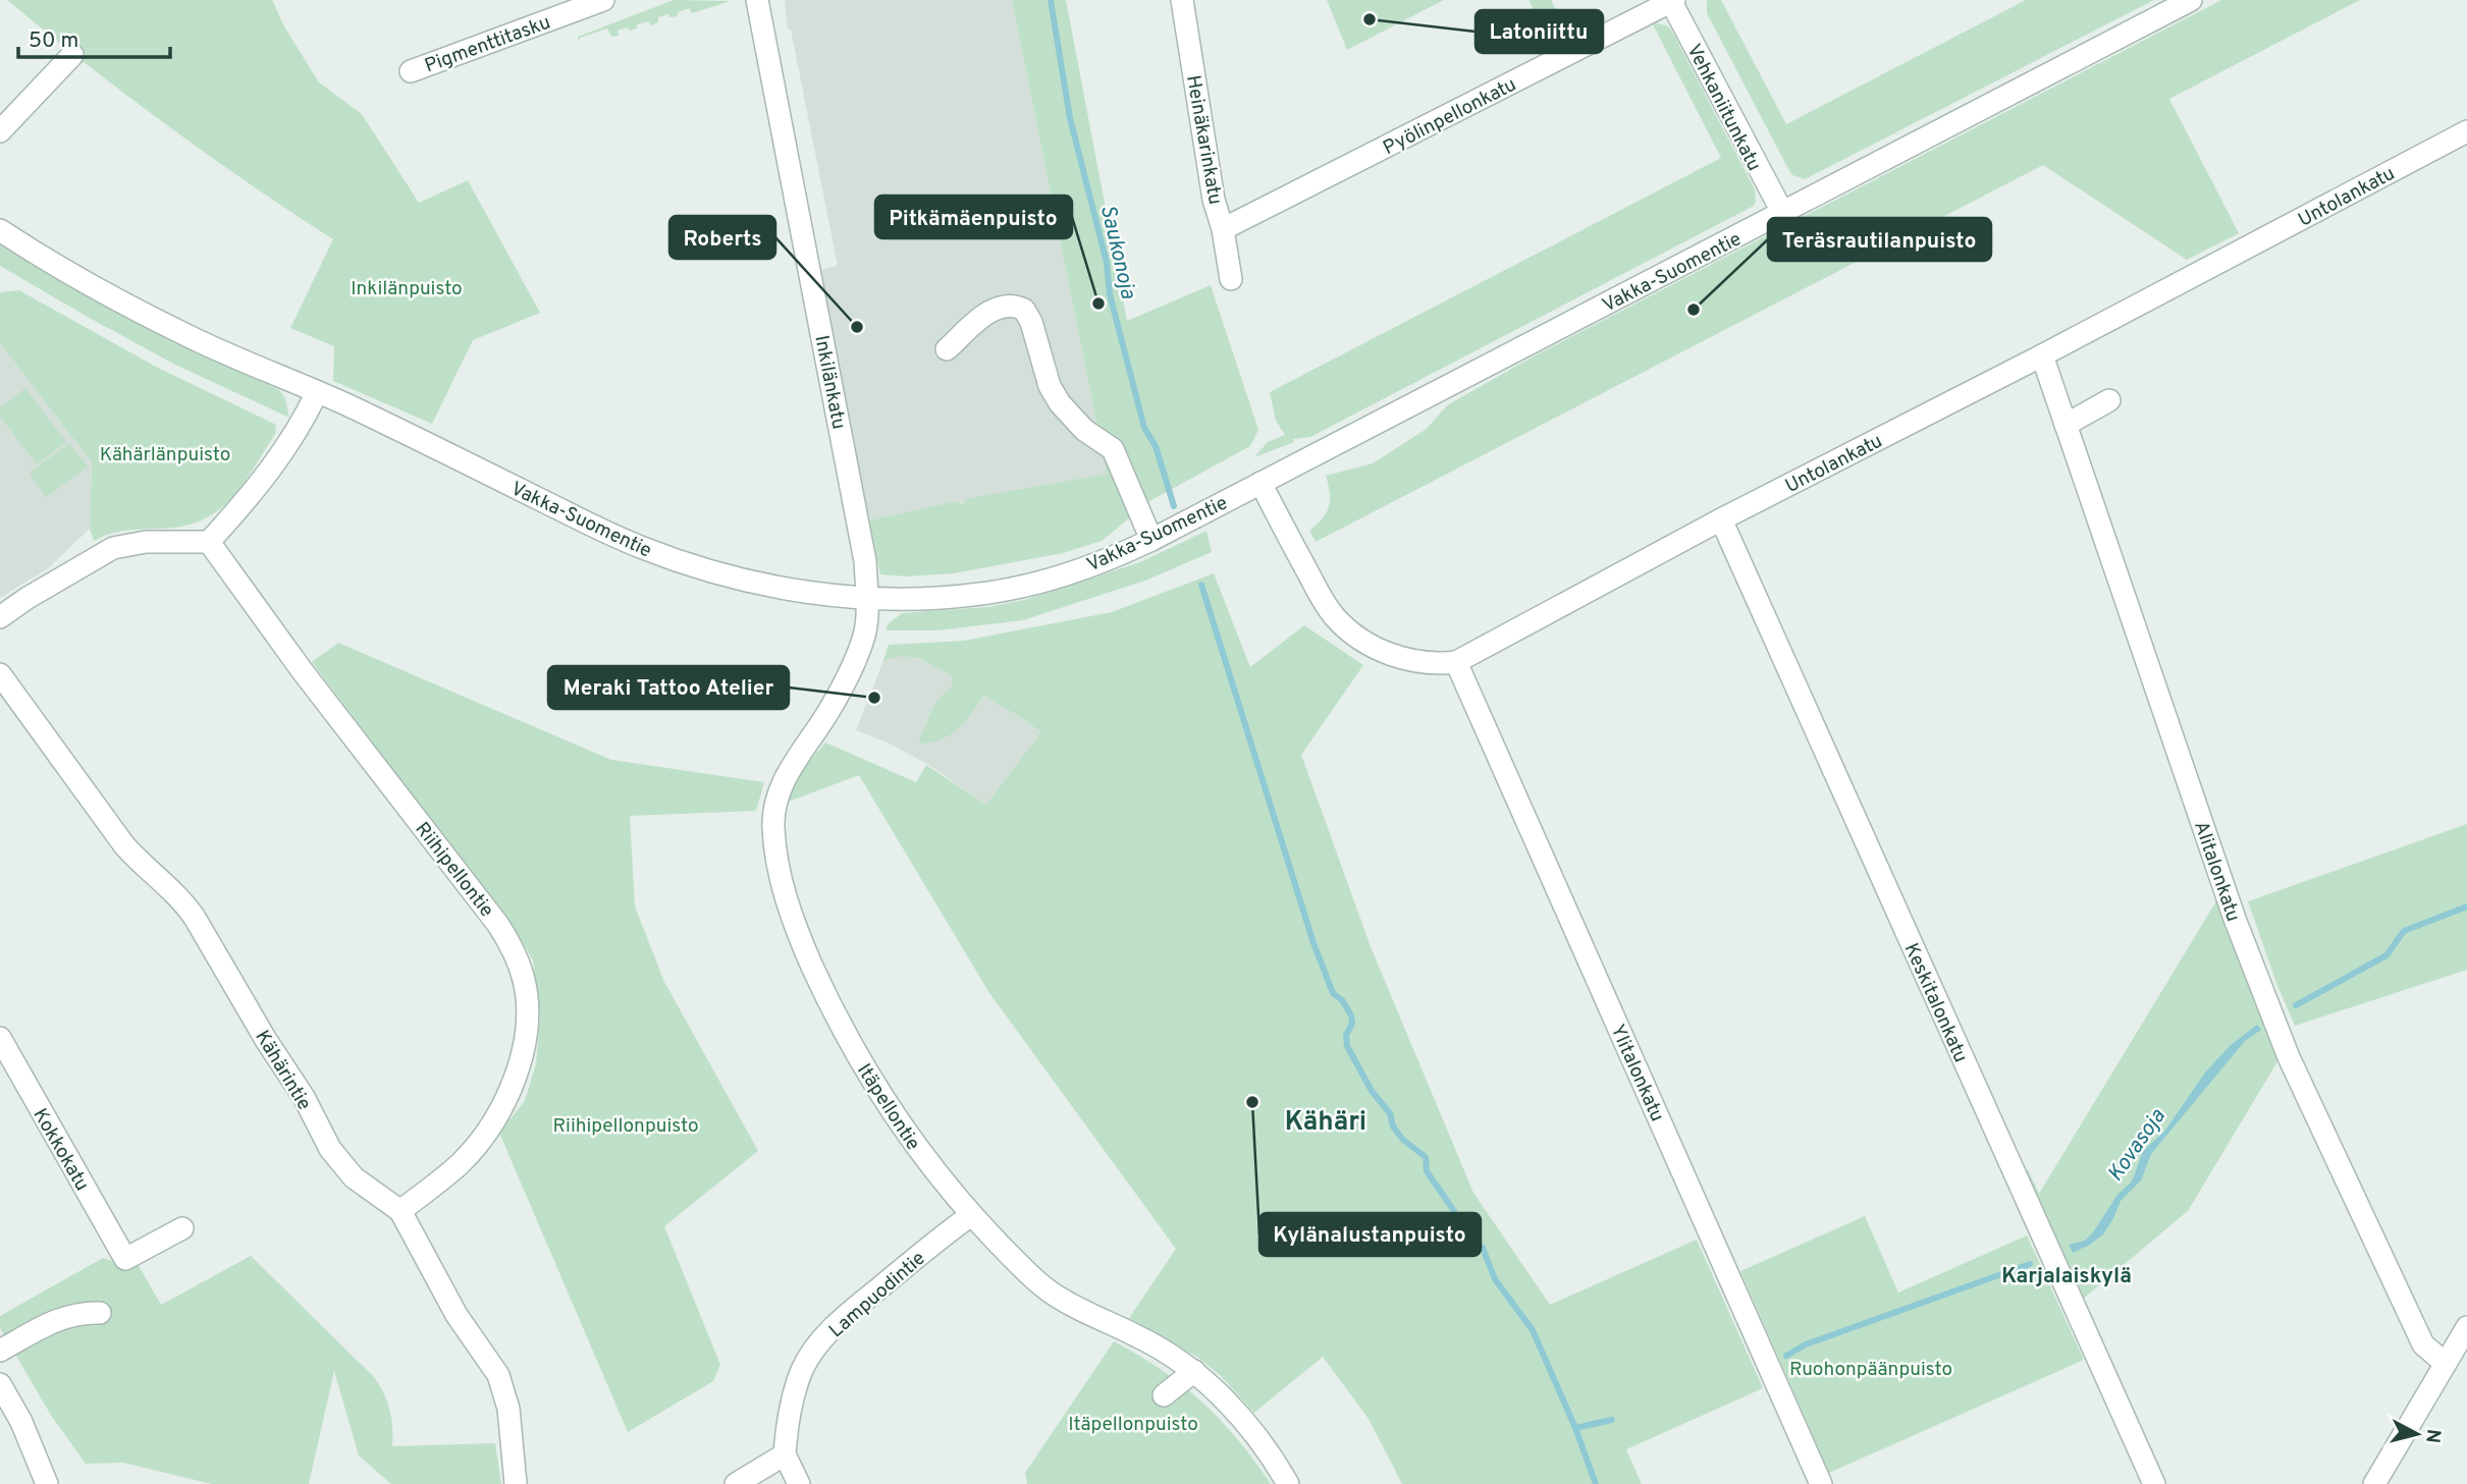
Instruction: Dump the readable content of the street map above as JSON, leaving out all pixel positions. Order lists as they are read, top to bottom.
{
  "streets": {
    "street": [
      "Pigmenttitasku",
      "Vehkaniitunkatu",
      "Pyölinpellonkatu",
      "Heinäkarinkatu",
      "Untolankatu",
      "Vakka-Suomentie",
      "Inkilänkatu",
      "Riihipellontie",
      "Alitalonkatu",
      "Keskitalonkatu",
      "Kähärintie",
      "Ylitalonkatu",
      "Itäpellontie",
      "Kokkokatu",
      "Lampuodintie"
    ]
  },
  "crossings": [
    ["Vehkaniitunkatu", "Pyölinpellonkatu"],
    ["Vehkaniitunkatu", "Vakka-Suomentie"],
    ["Pyölinpellonkatu", "Heinäkarinkatu"],
    ["Untolankatu", "Vakka-Suomentie"],
    ["Untolankatu", "Alitalonkatu"],
    ["Untolankatu", "Keskitalonkatu"],
    ["Untolankatu", "Ylitalonkatu"],
    ["Vakka-Suomentie", "Inkilänkatu"],
    ["Vakka-Suomentie", "Itäpellontie"],
    ["Inkilänkatu", "Itäpellontie"],
    ["Riihipellontie", "Kähärintie"],
    ["Itäpellontie", "Lampuodintie"]
  ],
  "districts": ["Kähäri", "Karjalaiskylä"],
  "water": ["Saukonoja", "Kovasoja"],
  "parks": [
    "Inkilänpuisto",
    "Kähärlänpuisto",
    "Riihipellonpuisto",
    "Ruohonpäänpuisto",
    "Itäpellonpuisto"
  ],
  "places": [
    "Latoniittu",
    "Pitkämäenpuisto",
    "Teräsrautilanpuisto",
    "Roberts",
    "Meraki Tattoo Atelier",
    "Kylänalustanpuisto"
  ],
  "scale_bar": "50 m",
  "north": "right"
}
